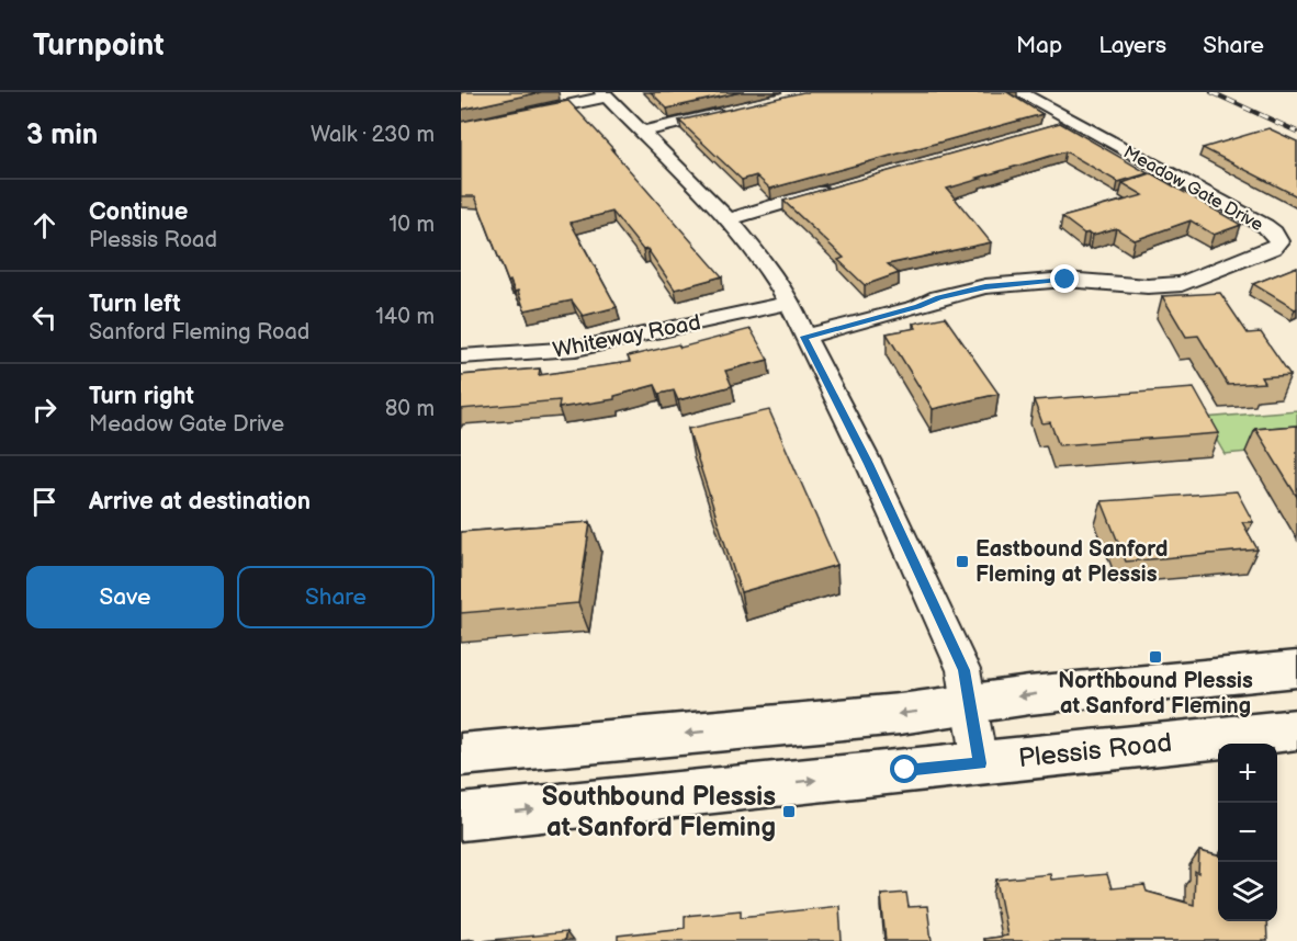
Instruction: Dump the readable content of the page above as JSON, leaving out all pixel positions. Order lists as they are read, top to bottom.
{
  "streets": {
    "main road": ["Plessis Road"],
    "street": ["Meadow Gate Drive", "Whiteway Road"]
  },
  "places": {
    "transit": ["Eastbound Sanford Fleming at Plessis", "Northbound Plessis at Sanford Fleming", "Southbound Plessis at Sanford Fleming"]
  },
  "page": {
    "header": "Turnpoint",
    "nav": ["Map", "Layers", "Share"],
    "heading": ["3 min", "Walk · 230 m"],
    "list": [
      ["Continue", "Plessis Road", "10 m"],
      ["Turn left", "Sanford Fleming Road", "140 m"],
      ["Turn right", "Meadow Gate Drive", "80 m"],
      "Arrive at destination"
    ],
    "buttons": ["Save", "Share"],
    "map_buttons": ["+", "−"]
  }
}
